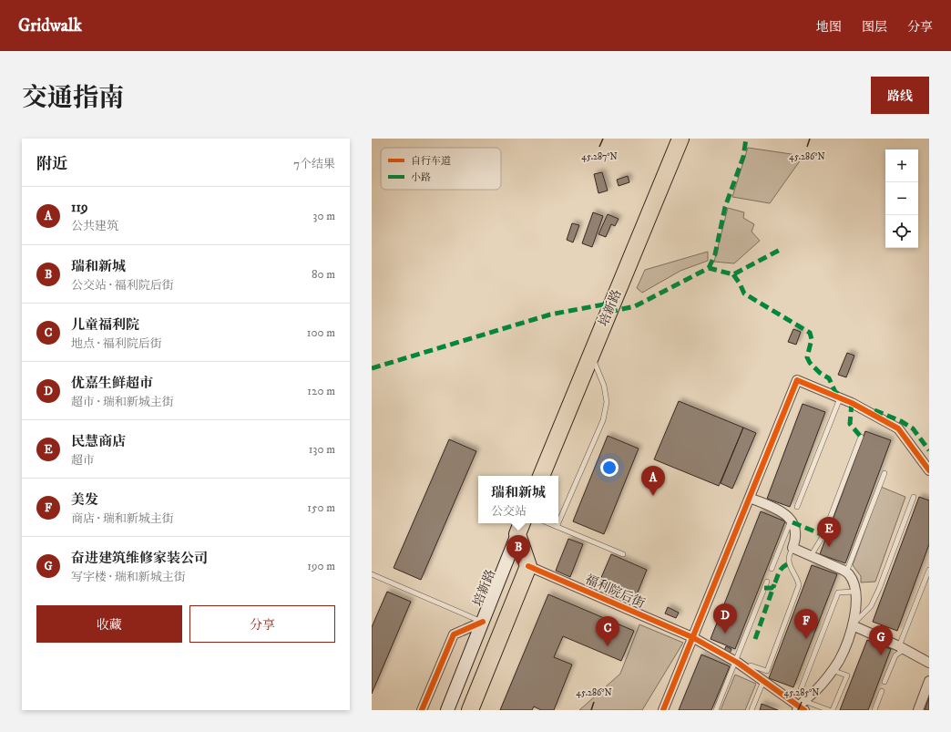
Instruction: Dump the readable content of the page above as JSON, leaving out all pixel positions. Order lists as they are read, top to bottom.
{
  "streets": {
    "highway": ["培新路"],
    "street": ["福利院后街"]
  },
  "legend": ["自行车道", "小路"],
  "page": {
    "header": "Gridwalk",
    "nav": ["地图", "图层", "分享"],
    "title": "交通指南",
    "buttons": [
      "路线",
      ["收藏", "分享"]
    ],
    "heading": ["附近", "7个结果"],
    "map_buttons": ["+", "−"],
    "list": [
      {
        "mark": "A",
        "name": "119",
        "note": "公共建筑",
        "value": "30 m"
      },
      {
        "mark": "B",
        "name": "瑞和新城",
        "note": "公交站 · 福利院后街",
        "value": "80 m"
      },
      {
        "mark": "C",
        "name": "儿童福利院",
        "note": "地点 · 福利院后街",
        "value": "100 m"
      },
      {
        "mark": "D",
        "name": "优嘉生鲜超市",
        "note": "超市 · 瑞和新城主街",
        "value": "120 m"
      },
      {
        "mark": "E",
        "name": "民慧商店",
        "note": "超市",
        "value": "130 m"
      },
      {
        "mark": "F",
        "name": "美发",
        "note": "商店 · 瑞和新城主街",
        "value": "150 m"
      },
      {
        "mark": "G",
        "name": "奋进建筑维修家装公司",
        "note": "写字楼 · 瑞和新城主街",
        "value": "190 m"
      }
    ],
    "pins": [
      "A",
      "E",
      "B",
      "D",
      "F",
      "C",
      "G"
    ],
    "popup": ["瑞和新城", "公交站"]
  },
  "coordinates": ["45.287°N", "45.286°N", "45.285°N"]
}
